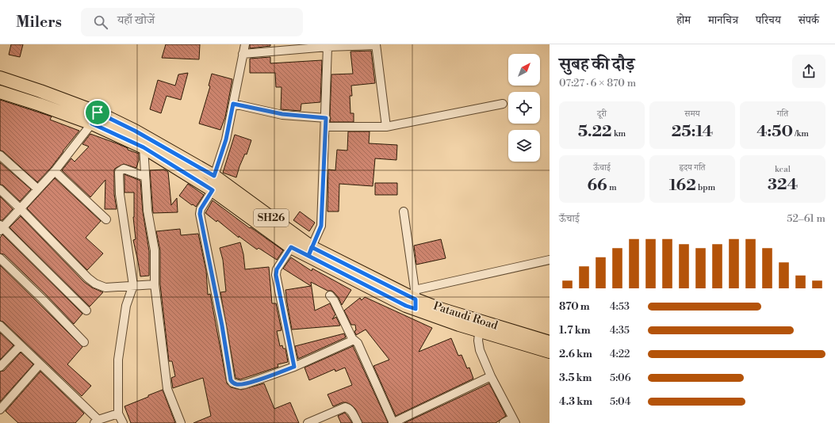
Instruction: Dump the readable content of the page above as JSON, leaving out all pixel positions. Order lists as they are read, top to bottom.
{
  "streets": {
    "main road": ["SH26", "Pataudi Road"]
  },
  "crossings": [
    ["SH26", "Pataudi Road"]
  ],
  "north": "top right",
  "page": {
    "header": "Milers",
    "search": "यहाँ खोजें",
    "nav": [
      "होम",
      "मानचित्र",
      "परिचय",
      "संपर्क"
    ],
    "heading": ["सुबह की दौड़", "07:27 · 6 × 870 m"],
    "stats": [
      ["दूरी", "5.22 km"],
      ["समय", "25:14"],
      ["गति", "4:50 /km"],
      ["ऊँचाई", "66 m"],
      ["हृदय गति", "162 bpm"],
      ["kcal", "324"]
    ],
    "chart": ["ऊँचाई", "52–61 m"],
    "list": [
      {
        "name": "870 m",
        "note": "4:53"
      },
      {
        "name": "1.7 km",
        "note": "4:35"
      },
      {
        "name": "2.6 km",
        "note": "4:22"
      },
      {
        "name": "3.5 km",
        "note": "5:06"
      },
      {
        "name": "4.3 km",
        "note": "5:04"
      }
    ]
  }
}
